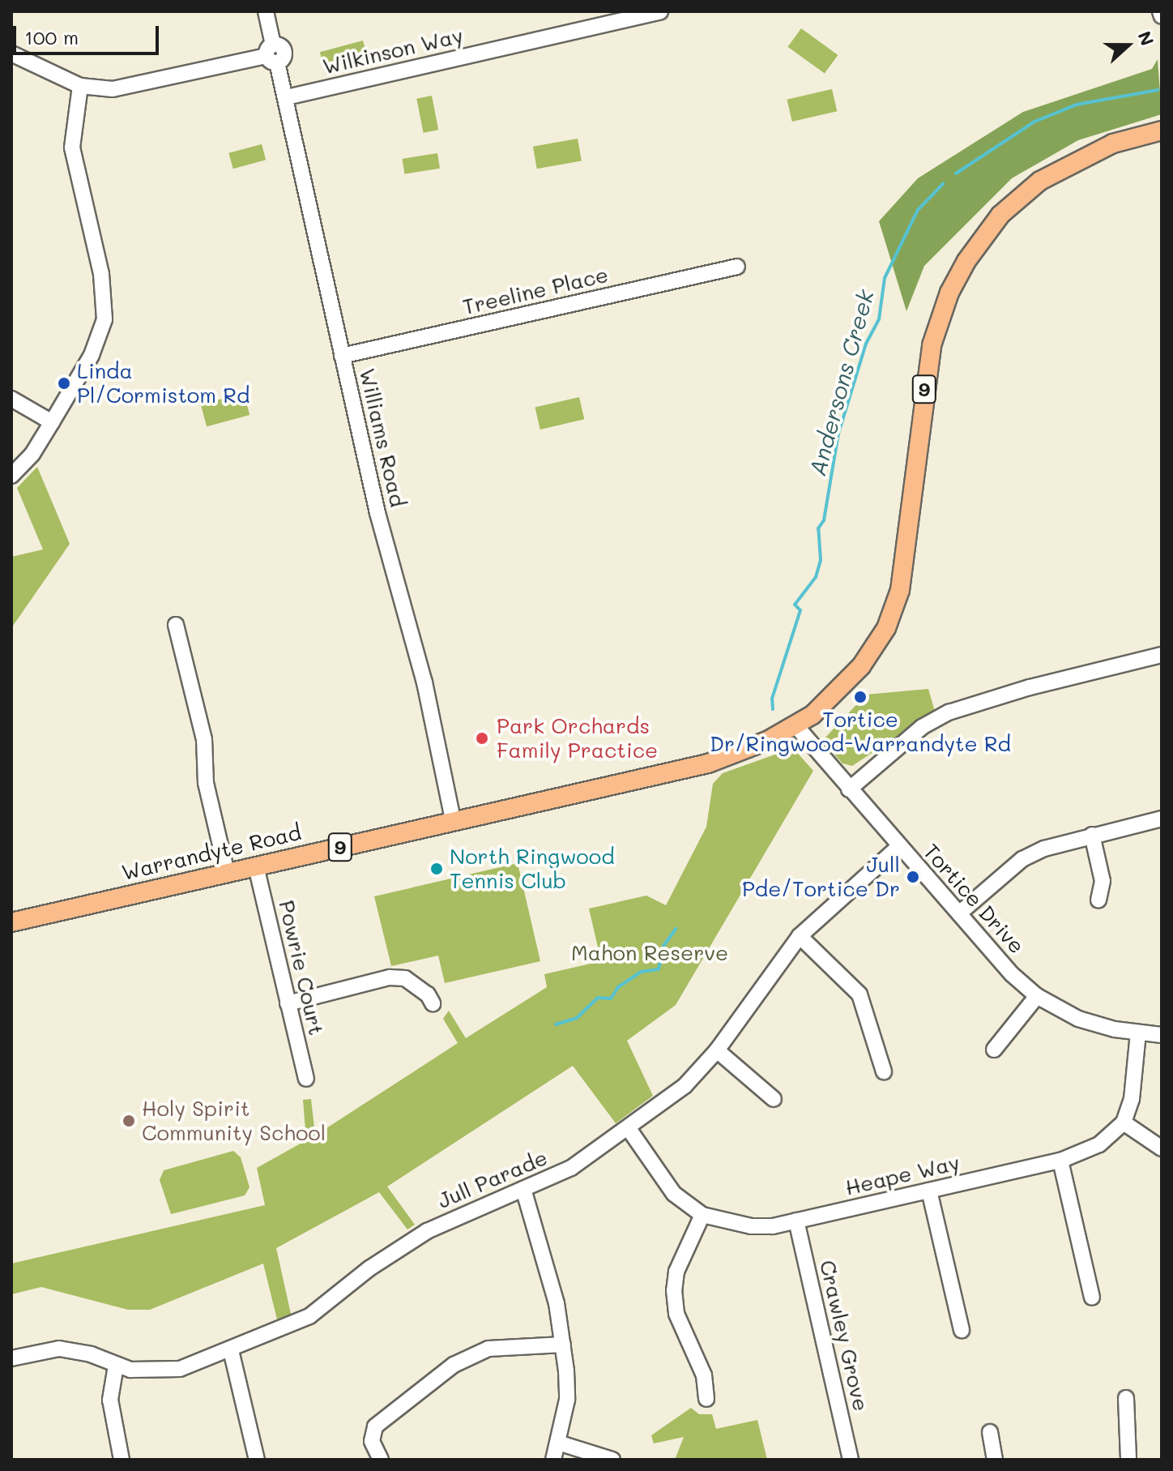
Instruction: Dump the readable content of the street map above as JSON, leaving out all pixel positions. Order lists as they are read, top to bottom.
{
  "streets": {
    "main road": ["9", "Warrandyte Road"],
    "street": [
      "Wilkinson Way",
      "Treeline Place",
      "Williams Road",
      "Tortice Drive",
      "Powrie Court",
      "Heape Way",
      "Jull Parade",
      "Crawley Grove"
    ]
  },
  "crossings": [
    ["Wilkinson Way", "Williams Road"],
    ["Treeline Place", "Williams Road"],
    ["9", "Warrandyte Road"],
    ["9", "Tortice Drive"],
    ["Williams Road", "Warrandyte Road"],
    ["Warrandyte Road", "Tortice Drive"],
    ["Warrandyte Road", "Powrie Court"],
    ["Tortice Drive", "Jull Parade"],
    ["Heape Way", "Jull Parade"],
    ["Heape Way", "Crawley Grove"]
  ],
  "water": ["Andersons Creek"],
  "parks": ["Mahon Reserve"],
  "places": [
    "Linda Pl/Cormistom Rd",
    "Tortice Dr/Ringwood-Warrandyte Rd",
    "Park Orchards Family Practice",
    "North Ringwood Tennis Club",
    "Jull Pde/Tortice Dr",
    "Holy Spirit Community School"
  ],
  "scale_bar": "100 m",
  "north": "right"
}
